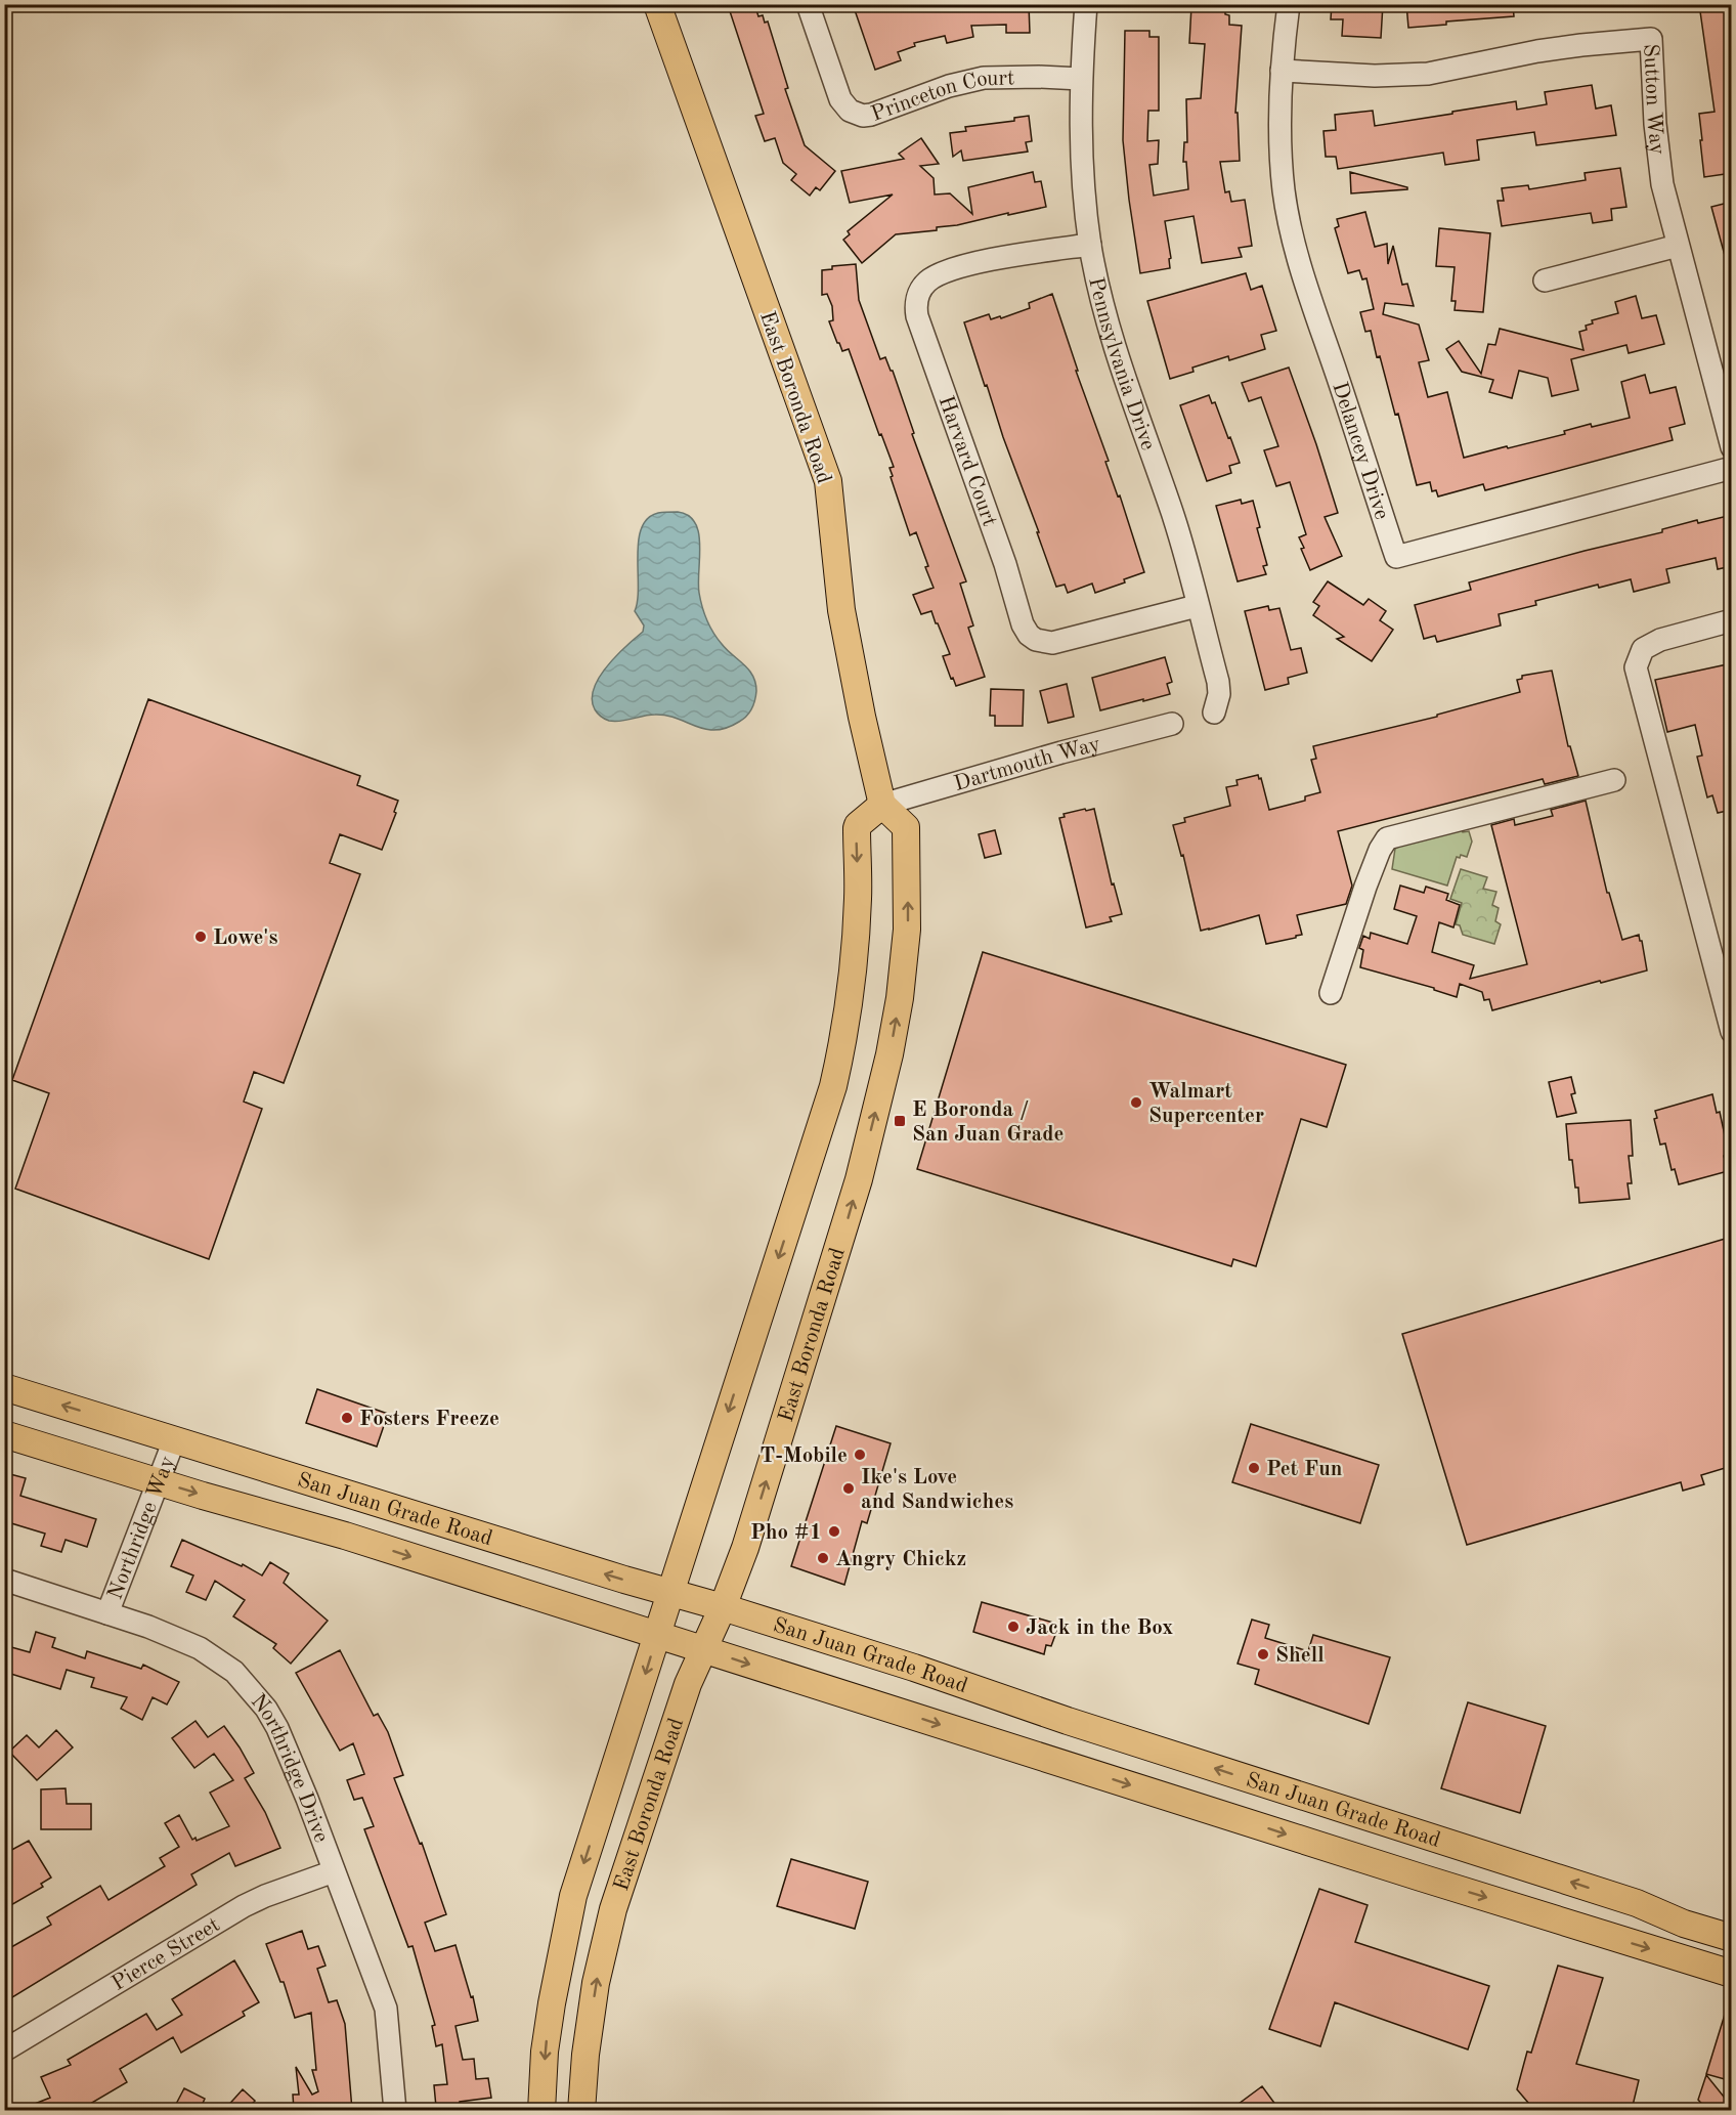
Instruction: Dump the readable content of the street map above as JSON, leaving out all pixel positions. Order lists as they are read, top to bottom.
{
  "streets": {
    "main road": ["East Boronda Road", "San Juan Grade Road"],
    "street": [
      "Princeton Court",
      "Sutton Way",
      "Pennsylvania Drive",
      "Delancey Drive",
      "Harvard Court",
      "Dartmouth Way",
      "Northridge Way",
      "Northridge Drive",
      "Pierce Street"
    ]
  },
  "crossings": [
    ["Princeton Court", "Pennsylvania Drive"],
    ["Sutton Way", "Delancey Drive"],
    ["Pennsylvania Drive", "Harvard Court"],
    ["East Boronda Road", "Dartmouth Way"],
    ["East Boronda Road", "San Juan Grade Road"],
    ["San Juan Grade Road", "Northridge Way"],
    ["Northridge Way", "Northridge Drive"],
    ["Northridge Drive", "Pierce Street"]
  ],
  "places": {
    "other": [
      "Lowe's",
      "Walmart Supercenter",
      "Fosters Freeze",
      "T-Mobile",
      "Pet Fun",
      "Ike's Love and Sandwiches",
      "Pho #1",
      "Angry Chickz",
      "Jack in the Box",
      "Shell"
    ],
    "transit": ["E Boronda / San Juan Grade"]
  }
}
